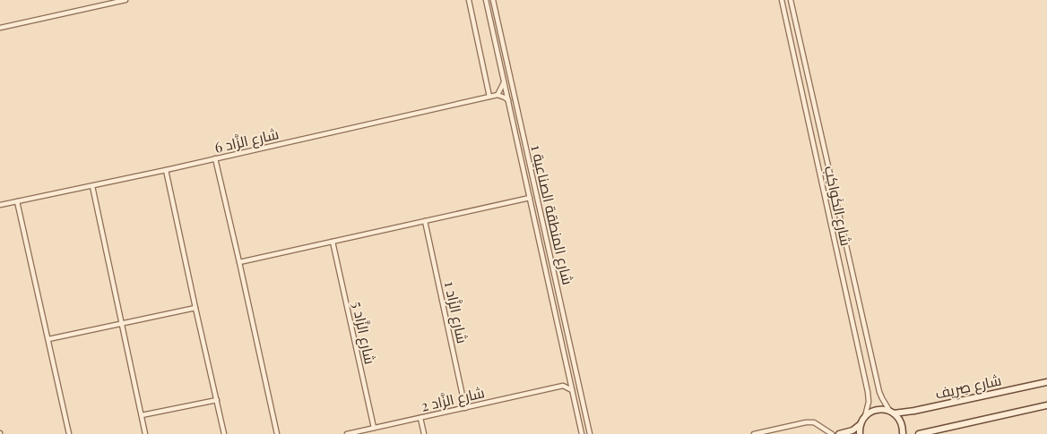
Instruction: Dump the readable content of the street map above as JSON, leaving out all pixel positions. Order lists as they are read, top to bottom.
{
  "streets": {
    "main road": ["شارع صِرِيف"],
    "street": [
      "شارع الزَّاد 6",
      "شارع الكَواكِب",
      "شارع المنطقة الصناعية 1",
      "شارع الزَّاد 1",
      "شارع الزَّاد 5",
      "شارع الزَّاد 2"
    ]
  },
  "crossings": [
    ["شارع الكَواكِب", "شارع صِرِيف"],
    ["شارع الزَّاد 1", "شارع الزَّاد 2"],
    ["شارع الزَّاد 5", "شارع الزَّاد 2"]
  ]
}
